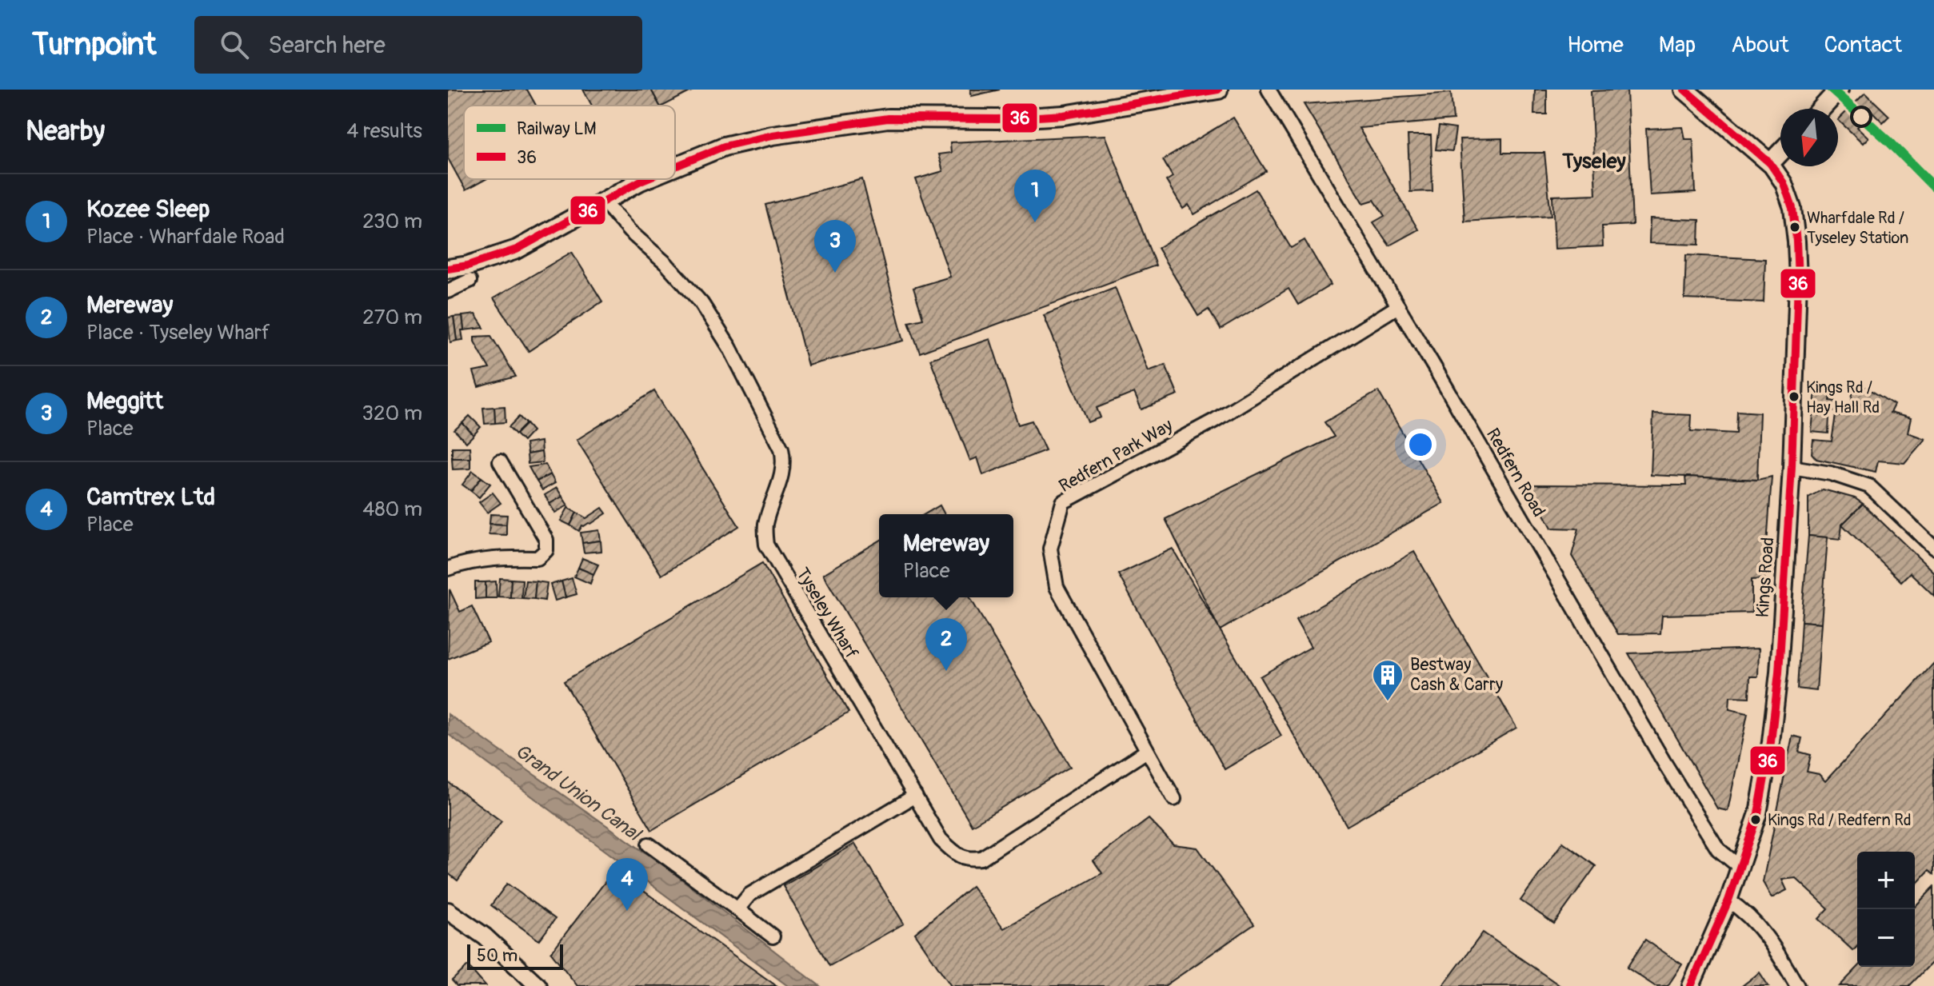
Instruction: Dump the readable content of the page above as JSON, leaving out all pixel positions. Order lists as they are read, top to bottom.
{
  "streets": {
    "street": [
      "Redfern Park Way",
      "Redfern Road",
      "Kings Road",
      "Tyseley Wharf"
    ]
  },
  "crossings": [
    ["Redfern Park Way", "Redfern Road"],
    ["Redfern Park Way", "Tyseley Wharf"],
    ["Redfern Road", "Kings Road"]
  ],
  "districts": ["Tyseley"],
  "water": ["Grand Union Canal"],
  "places": {
    "other": ["Wharfdale Rd / Tyseley Station", "Kings Rd / Hay Hall Rd", "Kings Rd / Redfern Rd"],
    "building": ["Bestway Cash & Carry"]
  },
  "lines": ["rail line LM", "transit line 36"],
  "legend": ["Railway LM", "36"],
  "scale_bar": "50 m",
  "north": "bottom",
  "page": {
    "header": "Turnpoint",
    "search": "Search here",
    "nav": [
      "Home",
      "Map",
      "About",
      "Contact"
    ],
    "heading": ["Nearby", "4 results"],
    "pins": [
      "1",
      "3",
      "2",
      "4"
    ],
    "list": [
      {
        "mark": "1",
        "name": "Kozee Sleep",
        "note": "Place · Wharfdale Road",
        "value": "230 m"
      },
      {
        "mark": "2",
        "name": "Mereway",
        "note": "Place · Tyseley Wharf",
        "value": "270 m"
      },
      {
        "mark": "3",
        "name": "Meggitt",
        "note": "Place",
        "value": "320 m"
      },
      {
        "mark": "4",
        "name": "Camtrex Ltd",
        "note": "Place",
        "value": "480 m"
      }
    ],
    "popup": ["Mereway", "Place"],
    "map_buttons": ["+", "−"],
    "scale": "50 m"
  }
}
